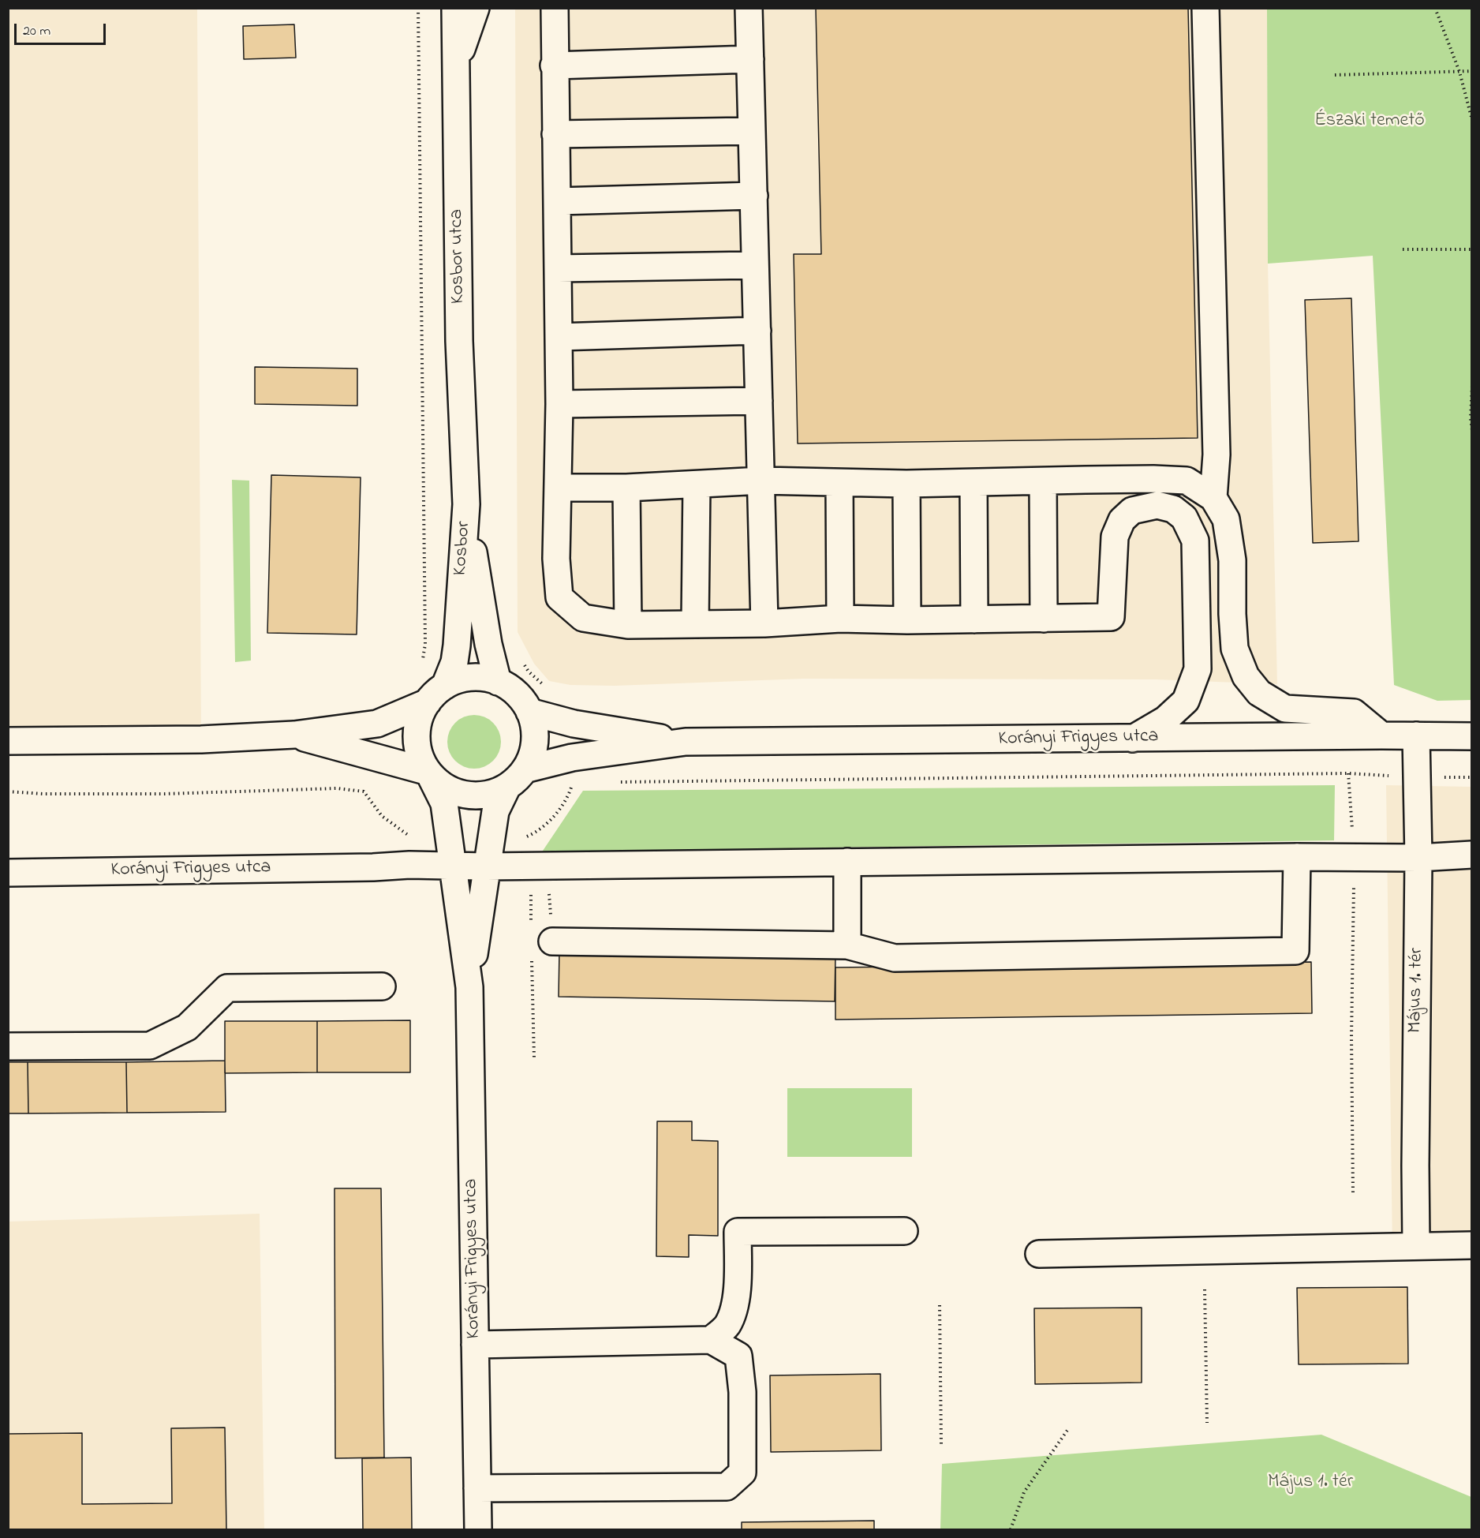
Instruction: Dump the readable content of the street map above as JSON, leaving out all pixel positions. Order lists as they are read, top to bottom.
{
  "streets": {
    "street": [
      "Kosbor utca",
      "Kosbor",
      "Korányi Frigyes utca",
      "Május 1. tér"
    ]
  },
  "crossings": [
    ["Kosbor utca", "Kosbor"],
    ["Kosbor", "Korányi Frigyes utca"],
    ["Korányi Frigyes utca", "Május 1. tér"]
  ],
  "parks": ["Északi temető", "Május 1. tér"],
  "scale_bar": "20 m"
}
